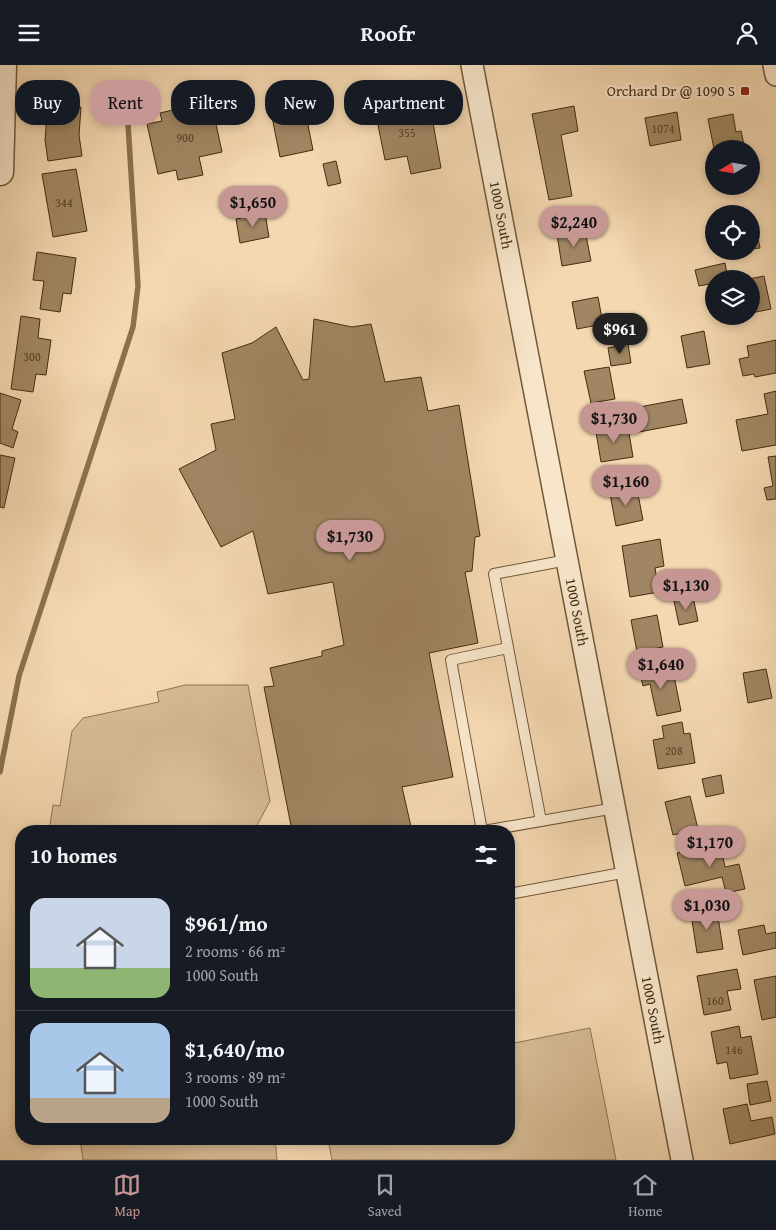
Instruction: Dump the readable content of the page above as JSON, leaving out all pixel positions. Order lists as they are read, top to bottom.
{
  "streets": {
    "street": ["1000 South"]
  },
  "places": {
    "transit": ["Orchard Dr @ 1090 S"]
  },
  "house_numbers": [
    "1074",
    "355",
    "900",
    "344",
    "300",
    "208",
    "160",
    "146"
  ],
  "north": "left",
  "page": {
    "header": "Roofr",
    "chip": [
      "Buy",
      "Rent",
      "Filters",
      "New",
      "Apartment"
    ],
    "price": [
      "$1,650",
      "$2,240",
      "$961",
      "$1,730",
      "$1,160",
      "$1,730",
      "$1,130",
      "$1,640",
      "$1,170",
      "$1,030"
    ],
    "heading": "10 homes",
    "list": [
      {
        "name": "$961/mo",
        "note": "2 rooms · 66 m² · 1000 South"
      },
      {
        "name": "$1,640/mo",
        "note": "3 rooms · 89 m² · 1000 South"
      }
    ],
    "tabs": ["Map", "Saved", "Home"]
  }
}
